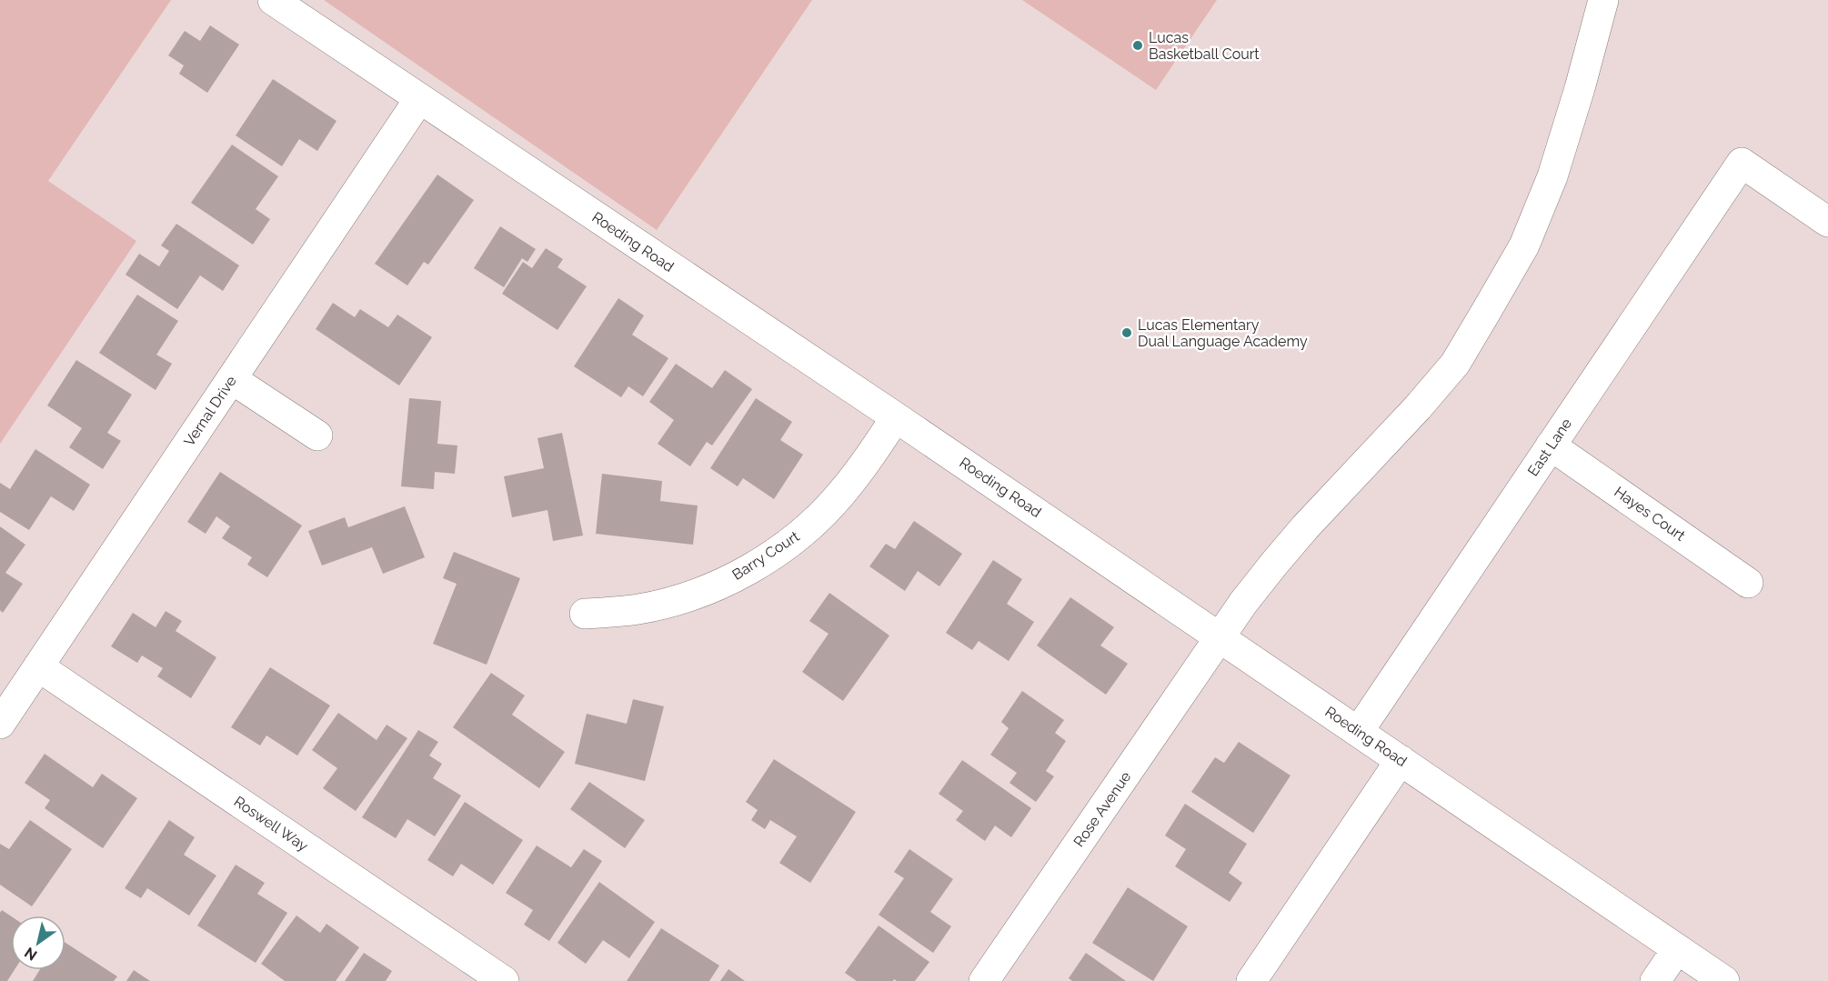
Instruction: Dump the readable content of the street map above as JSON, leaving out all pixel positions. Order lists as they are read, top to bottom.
{
  "streets": {
    "street": [
      "Roeding Road",
      "Vernal Drive",
      "East Lane",
      "Hayes Court",
      "Barry Court",
      "Rose Avenue",
      "Roswell Way"
    ]
  },
  "crossings": [
    ["Roeding Road", "Vernal Drive"],
    ["Roeding Road", "East Lane"],
    ["Roeding Road", "Barry Court"],
    ["Roeding Road", "Rose Avenue"],
    ["Vernal Drive", "Roswell Way"],
    ["East Lane", "Hayes Court"]
  ],
  "places": ["Lucas Basketball Court", "Lucas Elementary Dual Language Academy"],
  "north": "bottom left"
}
